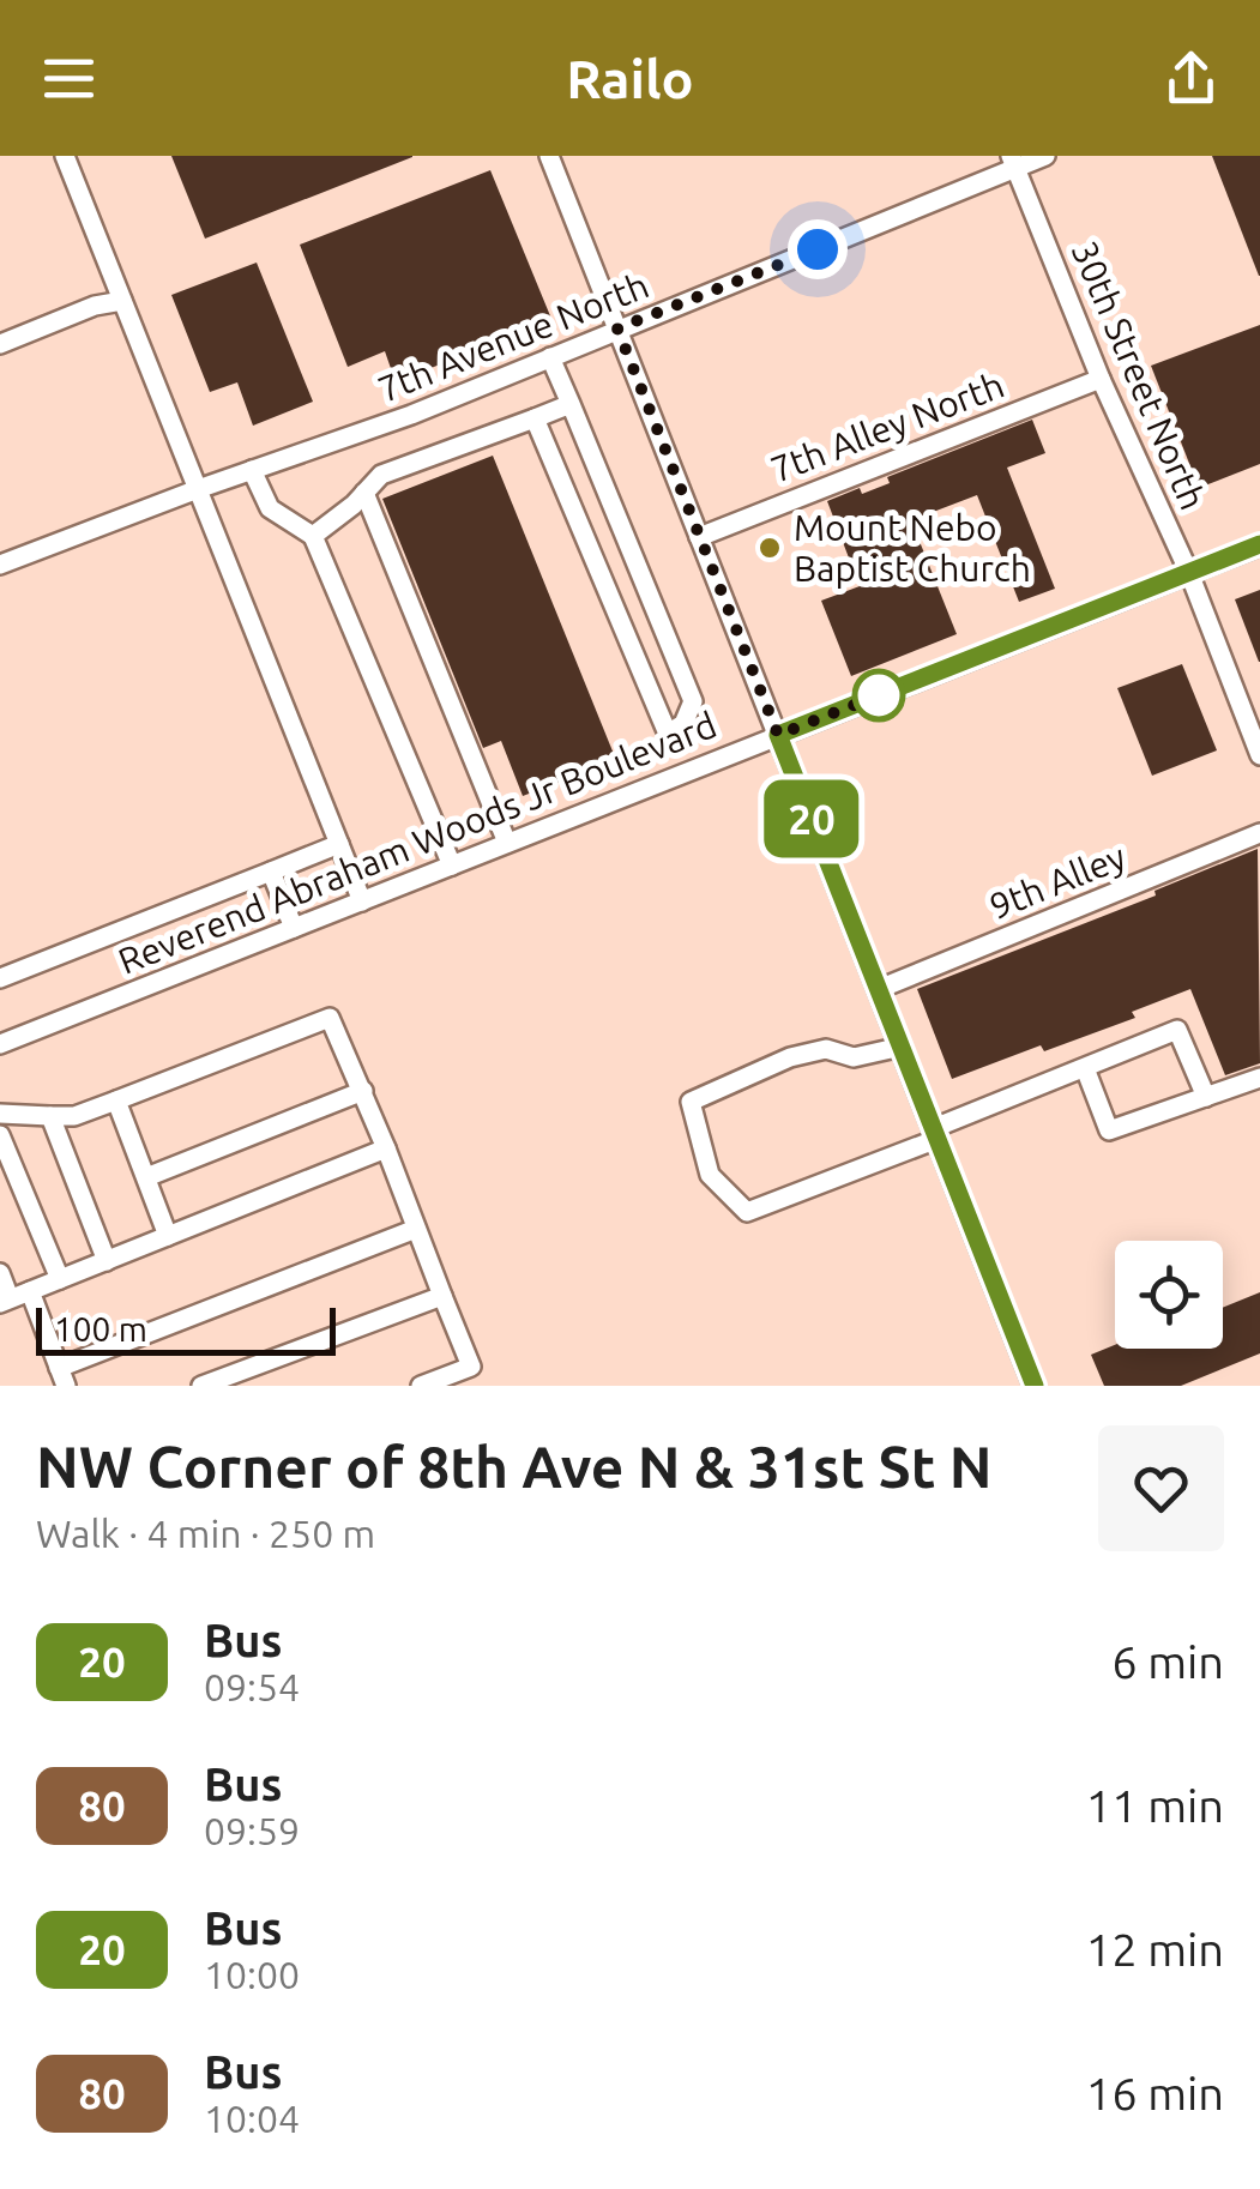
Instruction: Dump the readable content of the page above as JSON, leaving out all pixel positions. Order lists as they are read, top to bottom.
{
  "streets": {
    "street": [
      "7th Avenue North",
      "30th Street North",
      "7th Alley North",
      "Reverend Abraham Woods Jr Boulevard",
      "9th Alley"
    ]
  },
  "crossings": [
    ["7th Avenue North", "30th Street North"],
    ["30th Street North", "7th Alley North"],
    ["30th Street North", "Reverend Abraham Woods Jr Boulevard"]
  ],
  "places": ["Mount Nebo Baptist Church"],
  "lines": ["bus line 20"],
  "scale_bar": "100 m",
  "page": {
    "header": "Railo",
    "on_map": "20",
    "scale": "100 m",
    "heading": ["NW Corner of 8th Ave N & 31st St N", "Walk · 4 min · 250 m"],
    "list": [
      {
        "mark": "20",
        "name": "Bus",
        "note": "09:54",
        "value": "6 min"
      },
      {
        "mark": "80",
        "name": "Bus",
        "note": "09:59",
        "value": "11 min"
      },
      {
        "mark": "20",
        "name": "Bus",
        "note": "10:00",
        "value": "12 min"
      },
      {
        "mark": "80",
        "name": "Bus",
        "note": "10:04",
        "value": "16 min"
      }
    ]
  }
}
